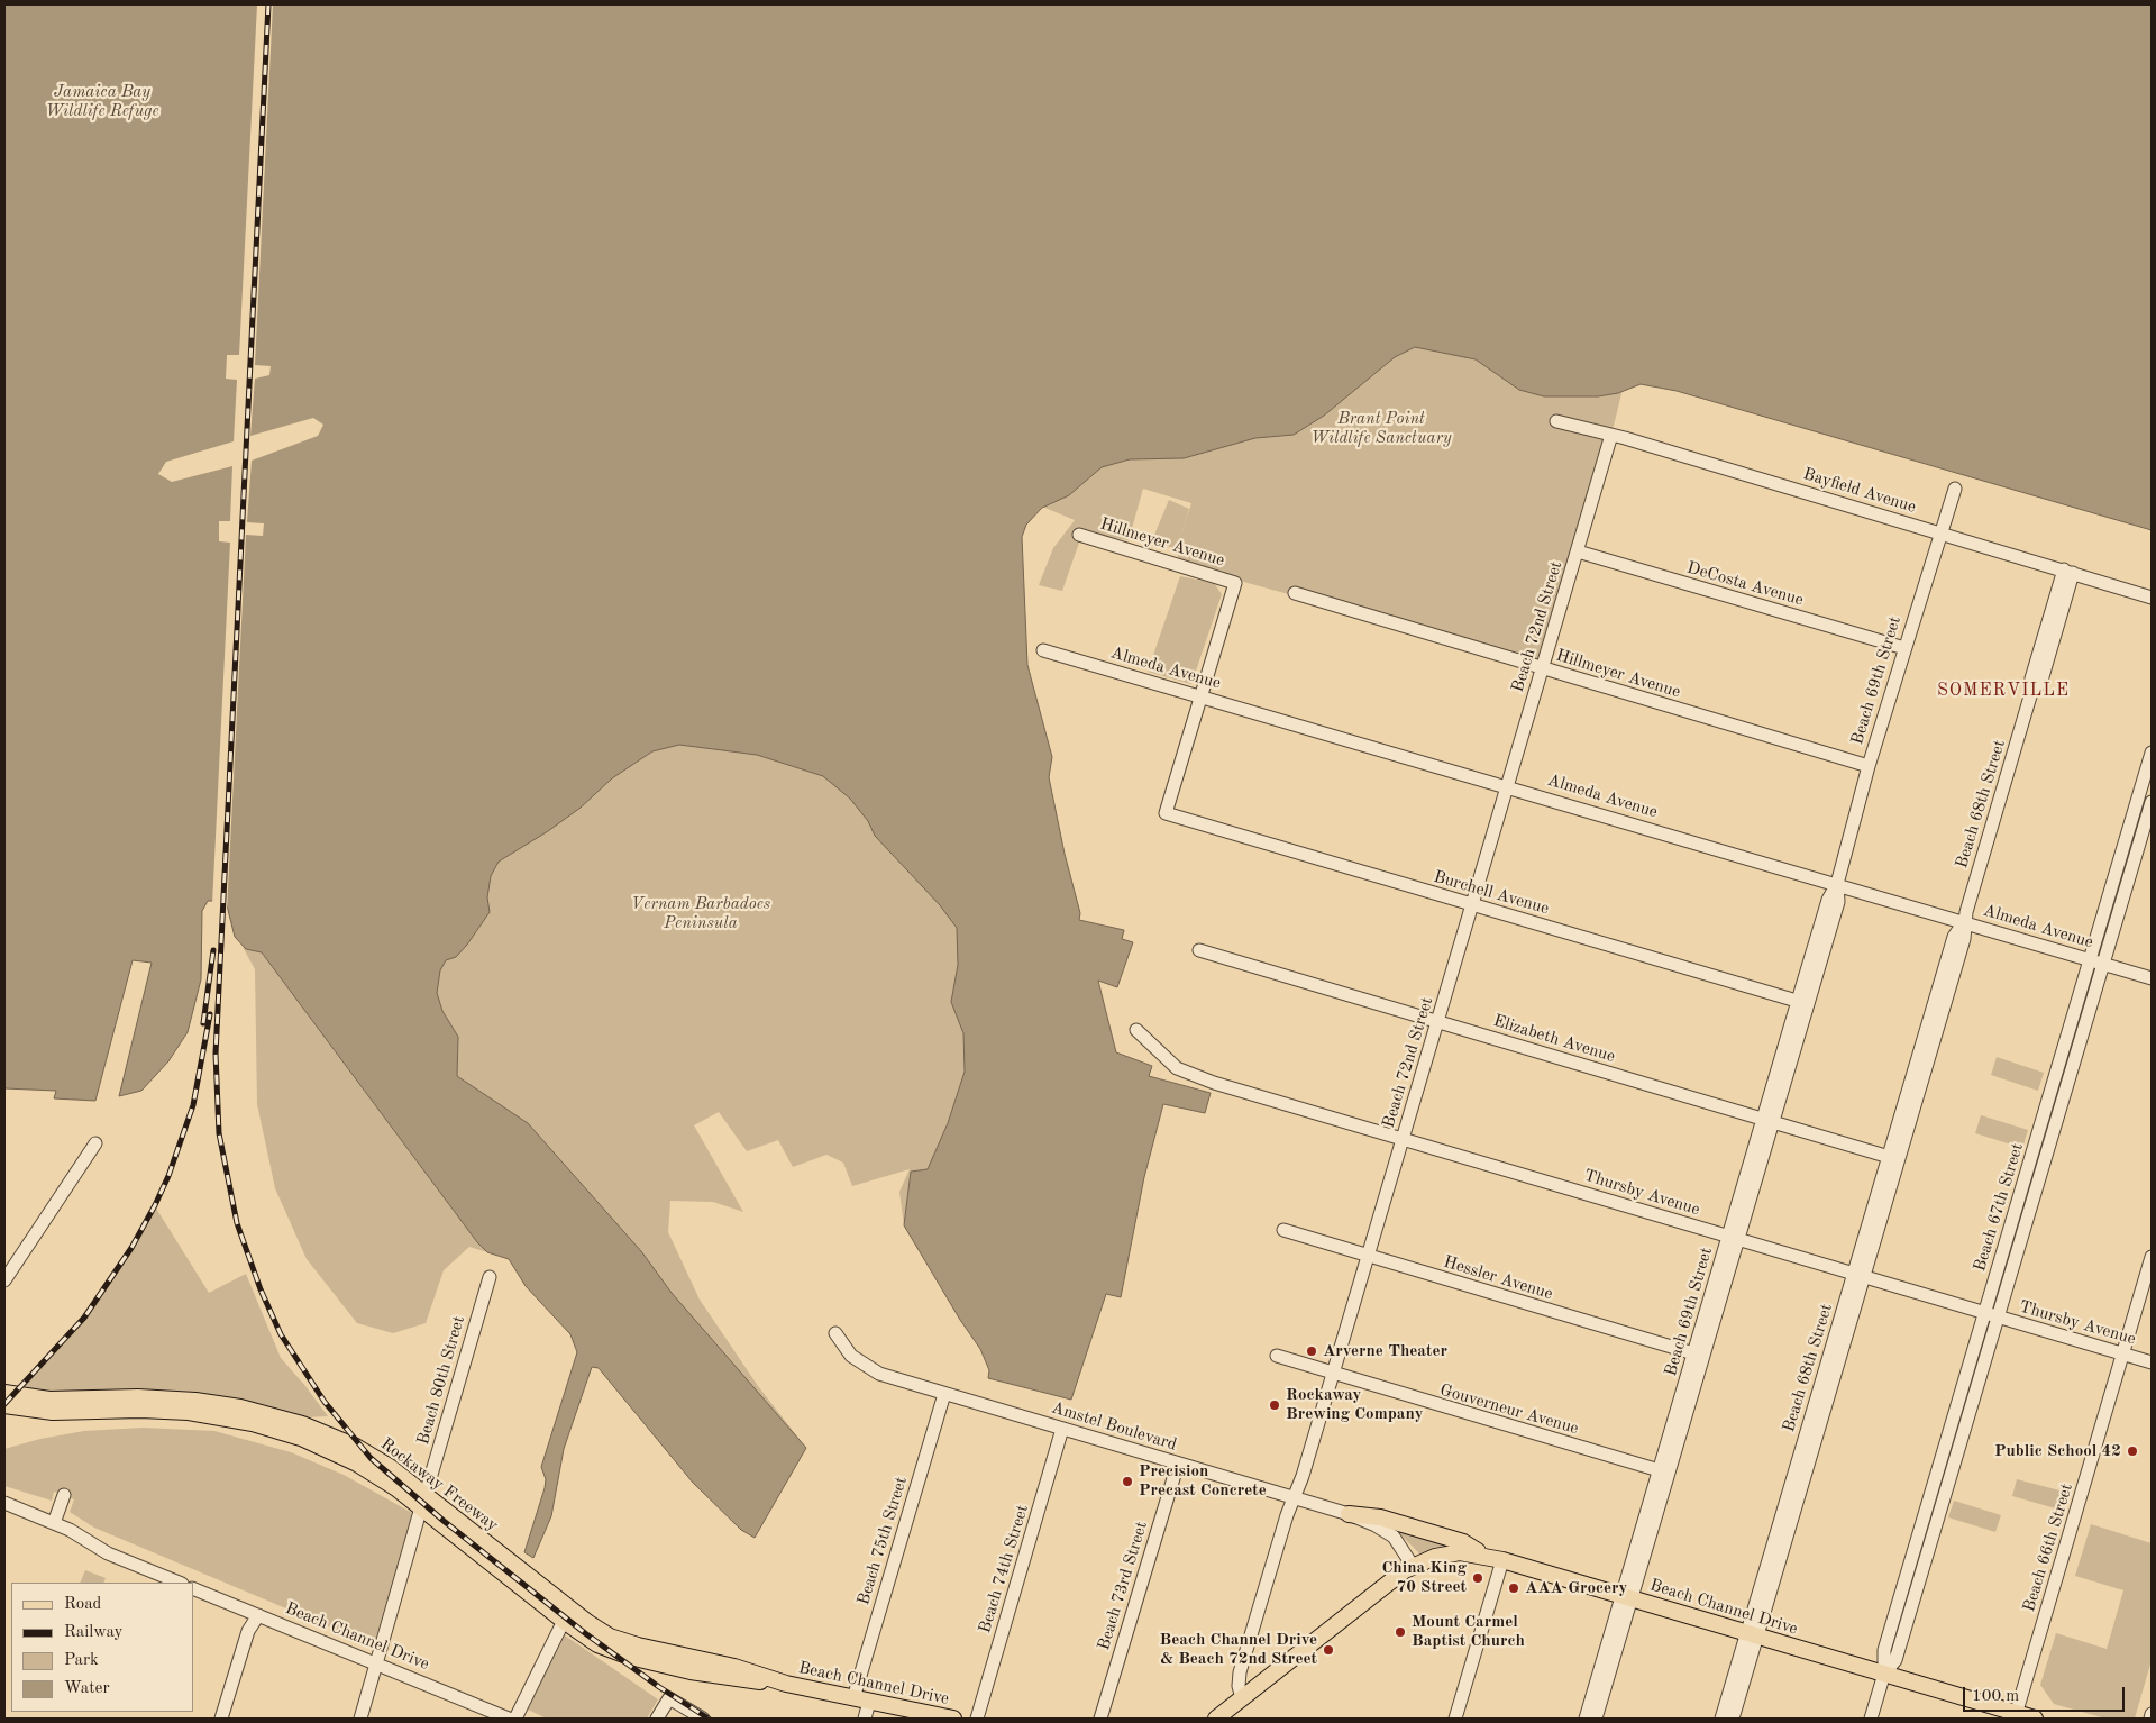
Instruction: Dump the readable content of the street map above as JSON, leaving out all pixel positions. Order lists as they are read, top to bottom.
{
  "streets": {
    "main road": ["Rockaway Freeway", "Beach Channel Drive"],
    "street": [
      "Bayfield Avenue",
      "Hillmeyer Avenue",
      "DeCosta Avenue",
      "Beach 72nd Street",
      "Almeda Avenue",
      "Beach 69th Street",
      "Beach 68th Street",
      "Burchell Avenue",
      "Elizabeth Avenue",
      "Thursby Avenue",
      "Beach 67th Street",
      "Hessler Avenue",
      "Beach 80th Street",
      "Gouverneur Avenue",
      "Amstel Boulevard",
      "Beach 75th Street",
      "Beach 66th Street",
      "Beach 74th Street",
      "Beach 73rd Street"
    ]
  },
  "crossings": [
    ["Bayfield Avenue", "Beach 72nd Street"],
    ["Bayfield Avenue", "Beach 69th Street"],
    ["Bayfield Avenue", "Beach 68th Street"],
    ["Hillmeyer Avenue", "Beach 72nd Street"],
    ["Hillmeyer Avenue", "Almeda Avenue"],
    ["Hillmeyer Avenue", "Beach 69th Street"],
    ["Hillmeyer Avenue", "Burchell Avenue"],
    ["DeCosta Avenue", "Beach 72nd Street"],
    ["DeCosta Avenue", "Beach 69th Street"],
    ["Beach 72nd Street", "Almeda Avenue"],
    ["Beach 72nd Street", "Burchell Avenue"],
    ["Beach 72nd Street", "Elizabeth Avenue"],
    ["Beach 72nd Street", "Thursby Avenue"],
    ["Beach 72nd Street", "Hessler Avenue"],
    ["Beach 72nd Street", "Gouverneur Avenue"],
    ["Beach 72nd Street", "Amstel Boulevard"],
    ["Beach 72nd Street", "Beach Channel Drive"],
    ["Almeda Avenue", "Beach 69th Street"],
    ["Almeda Avenue", "Beach 68th Street"],
    ["Almeda Avenue", "Burchell Avenue"],
    ["Almeda Avenue", "Beach 67th Street"],
    ["Beach 69th Street", "Burchell Avenue"],
    ["Beach 69th Street", "Elizabeth Avenue"],
    ["Beach 69th Street", "Thursby Avenue"],
    ["Beach 69th Street", "Hessler Avenue"],
    ["Beach 69th Street", "Gouverneur Avenue"],
    ["Beach 69th Street", "Beach Channel Drive"],
    ["Beach 68th Street", "Elizabeth Avenue"],
    ["Beach 68th Street", "Thursby Avenue"],
    ["Beach 68th Street", "Beach Channel Drive"],
    ["Thursby Avenue", "Beach 67th Street"],
    ["Thursby Avenue", "Beach 66th Street"],
    ["Beach 67th Street", "Beach Channel Drive"],
    ["Beach 80th Street", "Rockaway Freeway"],
    ["Beach 80th Street", "Beach Channel Drive"],
    ["Amstel Boulevard", "Beach 75th Street"],
    ["Amstel Boulevard", "Beach 74th Street"],
    ["Amstel Boulevard", "Beach 73rd Street"],
    ["Amstel Boulevard", "Beach Channel Drive"],
    ["Rockaway Freeway", "Beach Channel Drive"],
    ["Beach 75th Street", "Beach Channel Drive"],
    ["Beach 66th Street", "Beach Channel Drive"]
  ],
  "districts": ["SOMERVILLE"],
  "parks": ["Jamaica Bay Wildlife Refuge", "Brant Point Wildlife Sanctuary", "Vernam Barbadoes Peninsula"],
  "places": [
    "Arverne Theater",
    "Rockaway Brewing Company",
    "Public School 42",
    "Precision Precast Concrete",
    "China King 70 Street",
    "AAA Grocery",
    "Mount Carmel Baptist Church",
    "Beach Channel Drive & Beach 72nd Street"
  ],
  "legend": [
    "Road",
    "Railway",
    "Park",
    "Water"
  ],
  "scale_bar": "100 m"
}
